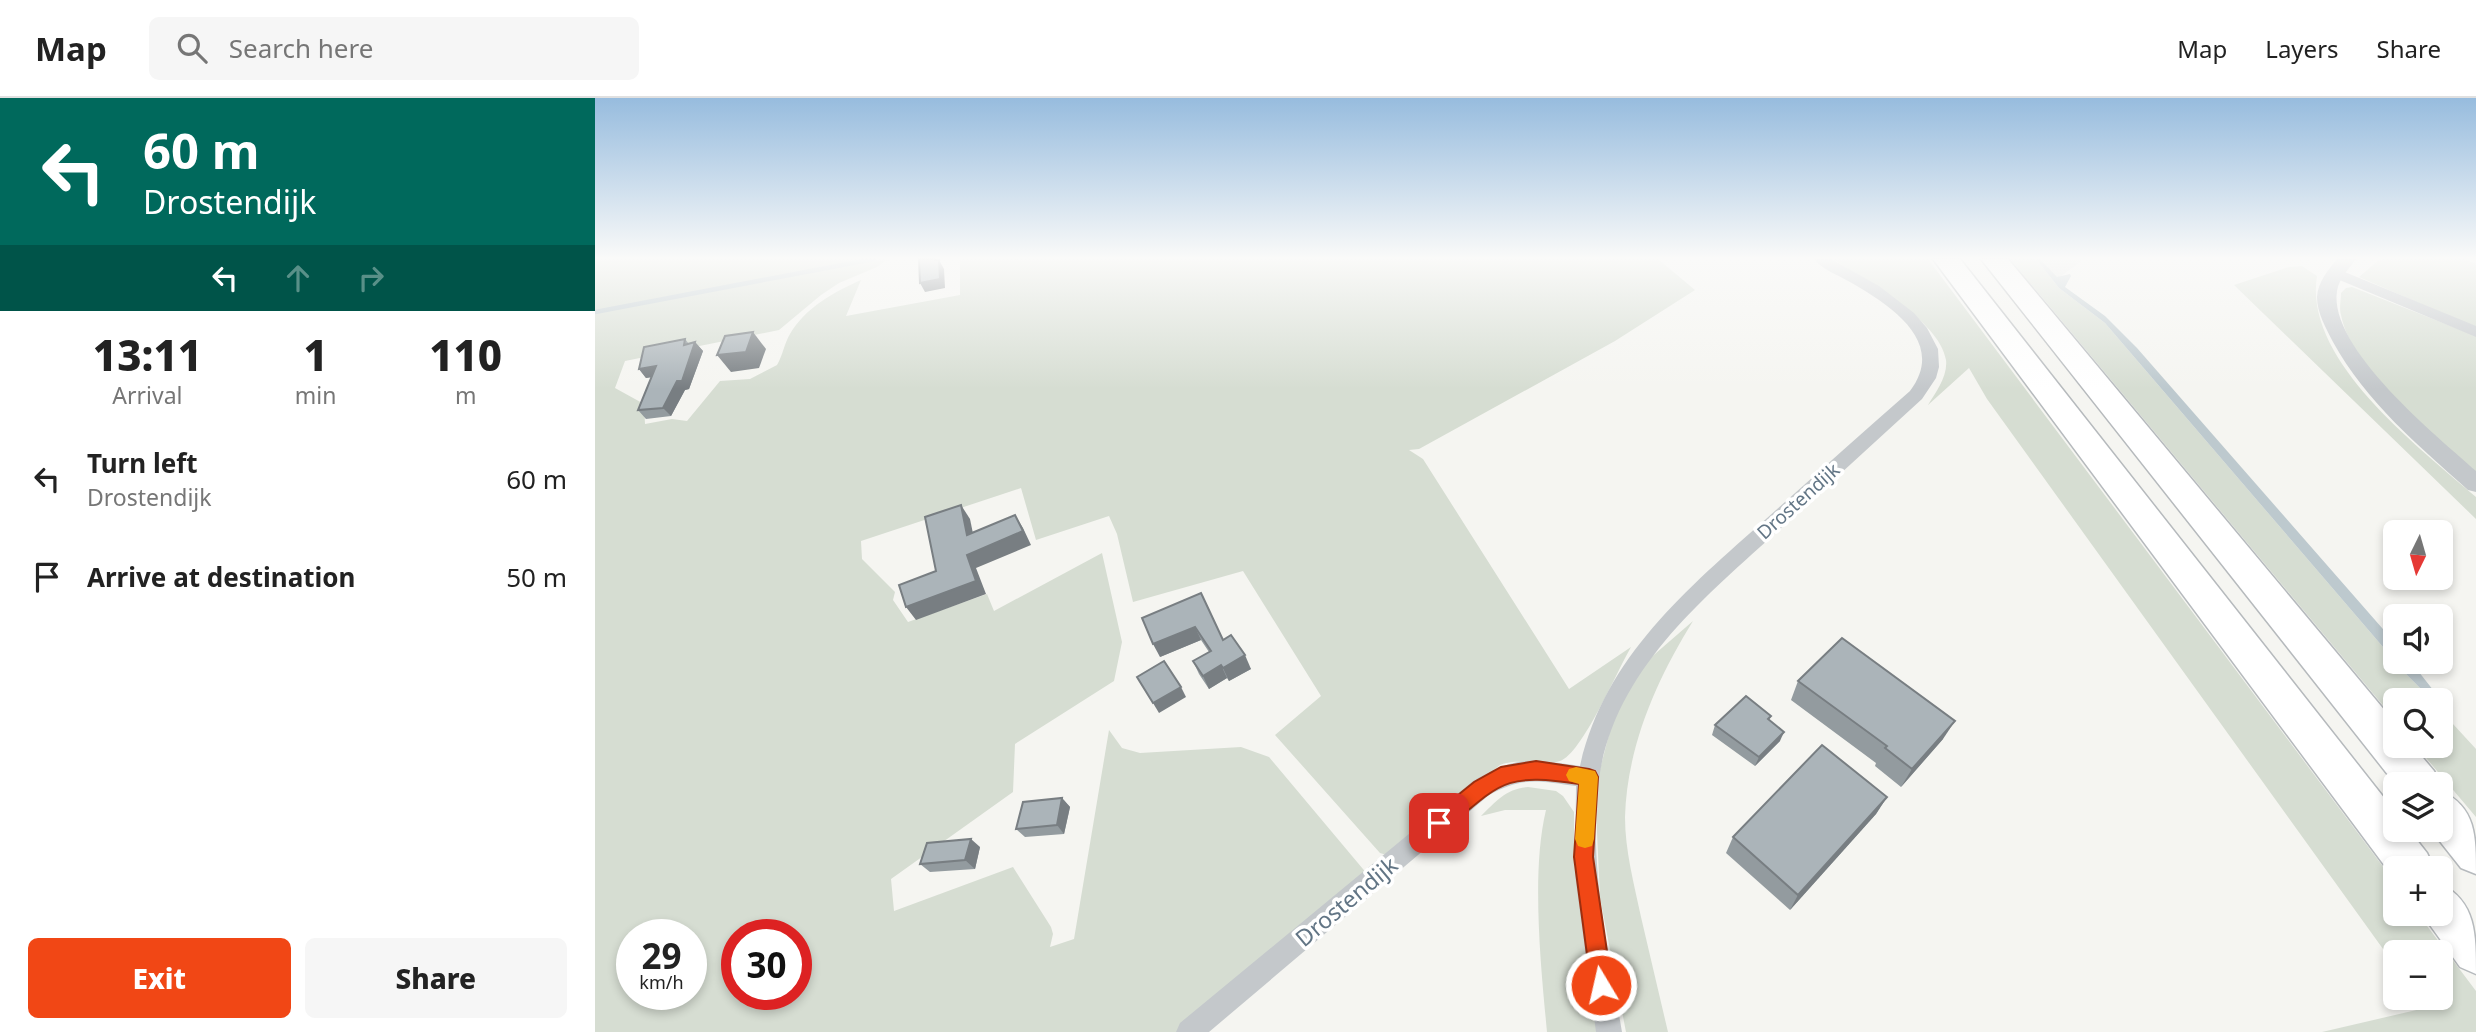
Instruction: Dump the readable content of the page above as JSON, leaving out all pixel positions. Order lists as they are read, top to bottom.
{
  "streets": {
    "street": ["Drostendijk"]
  },
  "north": "bottom",
  "page": {
    "header": "Map",
    "search": "Search here",
    "nav": ["Map", "Layers", "Share"],
    "turn": ["60 m", "Drostendijk"],
    "eta": [
      "13:11",
      "Arrival",
      "1",
      "min",
      "110",
      "m"
    ],
    "list": [
      {
        "name": "Turn left",
        "note": "Drostendijk",
        "value": "60 m"
      },
      {
        "name": "Arrive at destination",
        "value": "50 m"
      }
    ],
    "map_buttons": ["+", "−"],
    "speed": "29 km/h",
    "limit": "30",
    "buttons": ["Exit", "Share"]
  }
}
